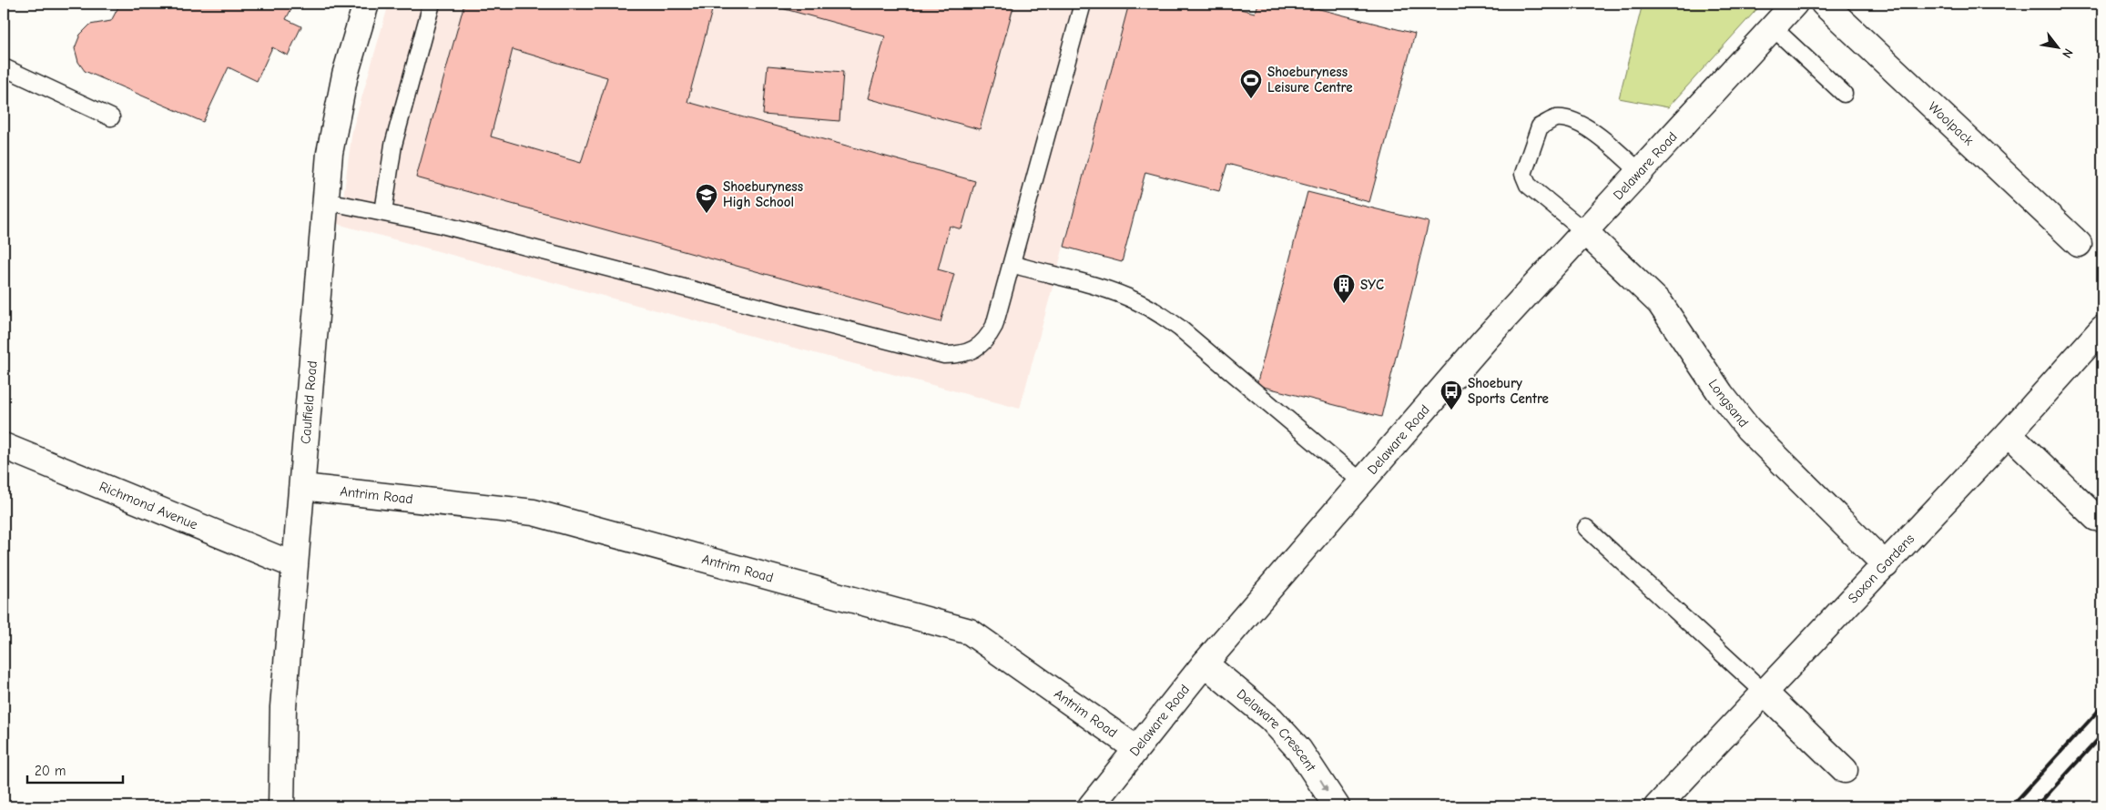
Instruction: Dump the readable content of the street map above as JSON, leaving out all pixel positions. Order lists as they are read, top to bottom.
{
  "streets": {
    "street": [
      "Woolpack",
      "Delaware Road",
      "Longsand",
      "Caulfield Road",
      "Antrim Road",
      "Richmond Avenue",
      "Saxon Gardens",
      "Delaware Crescent"
    ]
  },
  "crossings": [
    ["Delaware Road", "Longsand"],
    ["Delaware Road", "Antrim Road"],
    ["Delaware Road", "Delaware Crescent"],
    ["Longsand", "Saxon Gardens"],
    ["Caulfield Road", "Antrim Road"],
    ["Caulfield Road", "Richmond Avenue"]
  ],
  "one_way": ["Delaware Crescent"],
  "places": {
    "sports": ["Shoeburyness Leisure Centre"],
    "school or university": ["Shoeburyness High School"],
    "building": ["SYC"],
    "bus stop": ["Shoebury Sports Centre"]
  },
  "scale_bar": "20 m",
  "north": "bottom right"
}
